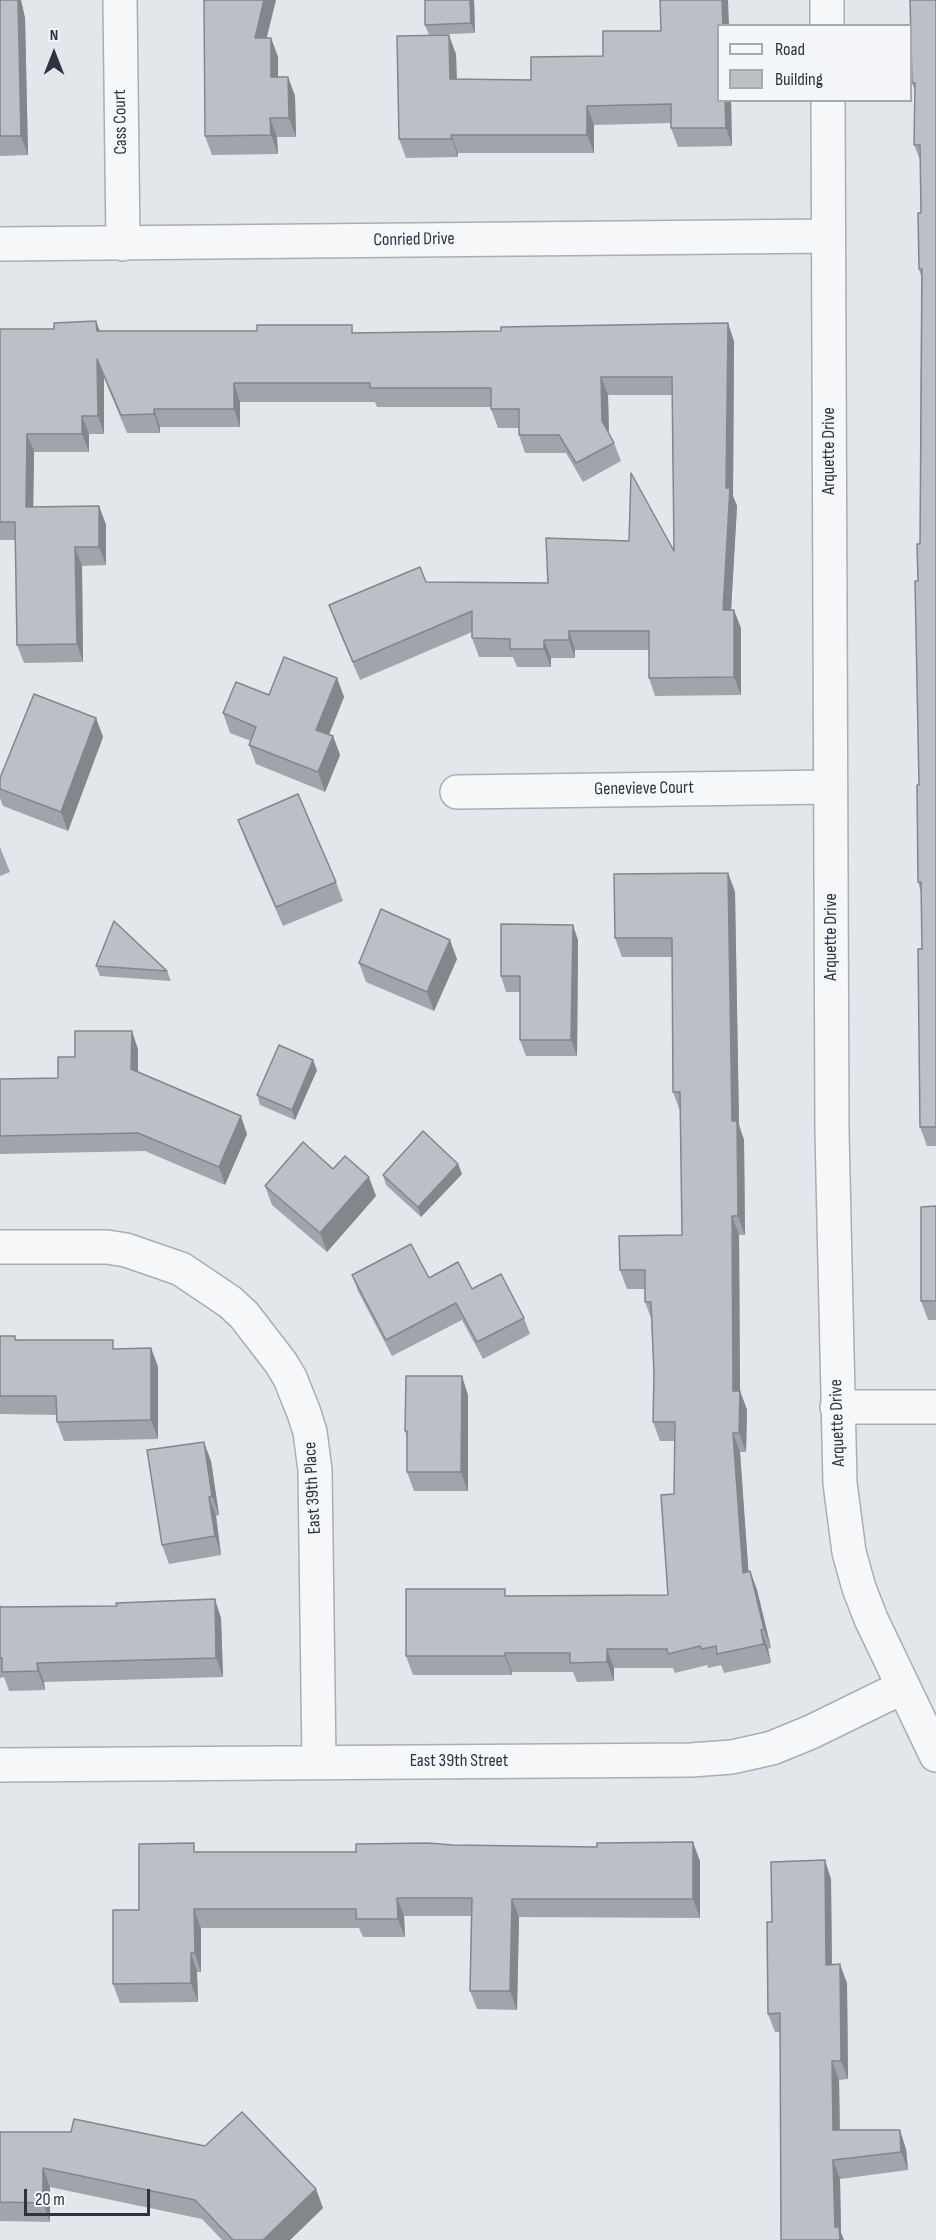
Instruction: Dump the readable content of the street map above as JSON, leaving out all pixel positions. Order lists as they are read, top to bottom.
{
  "streets": {
    "street": [
      "Cass Court",
      "Conried Drive",
      "Arquette Drive",
      "Genevieve Court",
      "East 39th Place",
      "East 39th Street"
    ]
  },
  "crossings": [
    ["Cass Court", "Conried Drive"],
    ["Conried Drive", "Arquette Drive"],
    ["Arquette Drive", "Genevieve Court"],
    ["Arquette Drive", "East 39th Street"],
    ["East 39th Place", "East 39th Street"]
  ],
  "legend": ["Road", "Building"],
  "scale_bar": "20 m",
  "north": "top"
}
